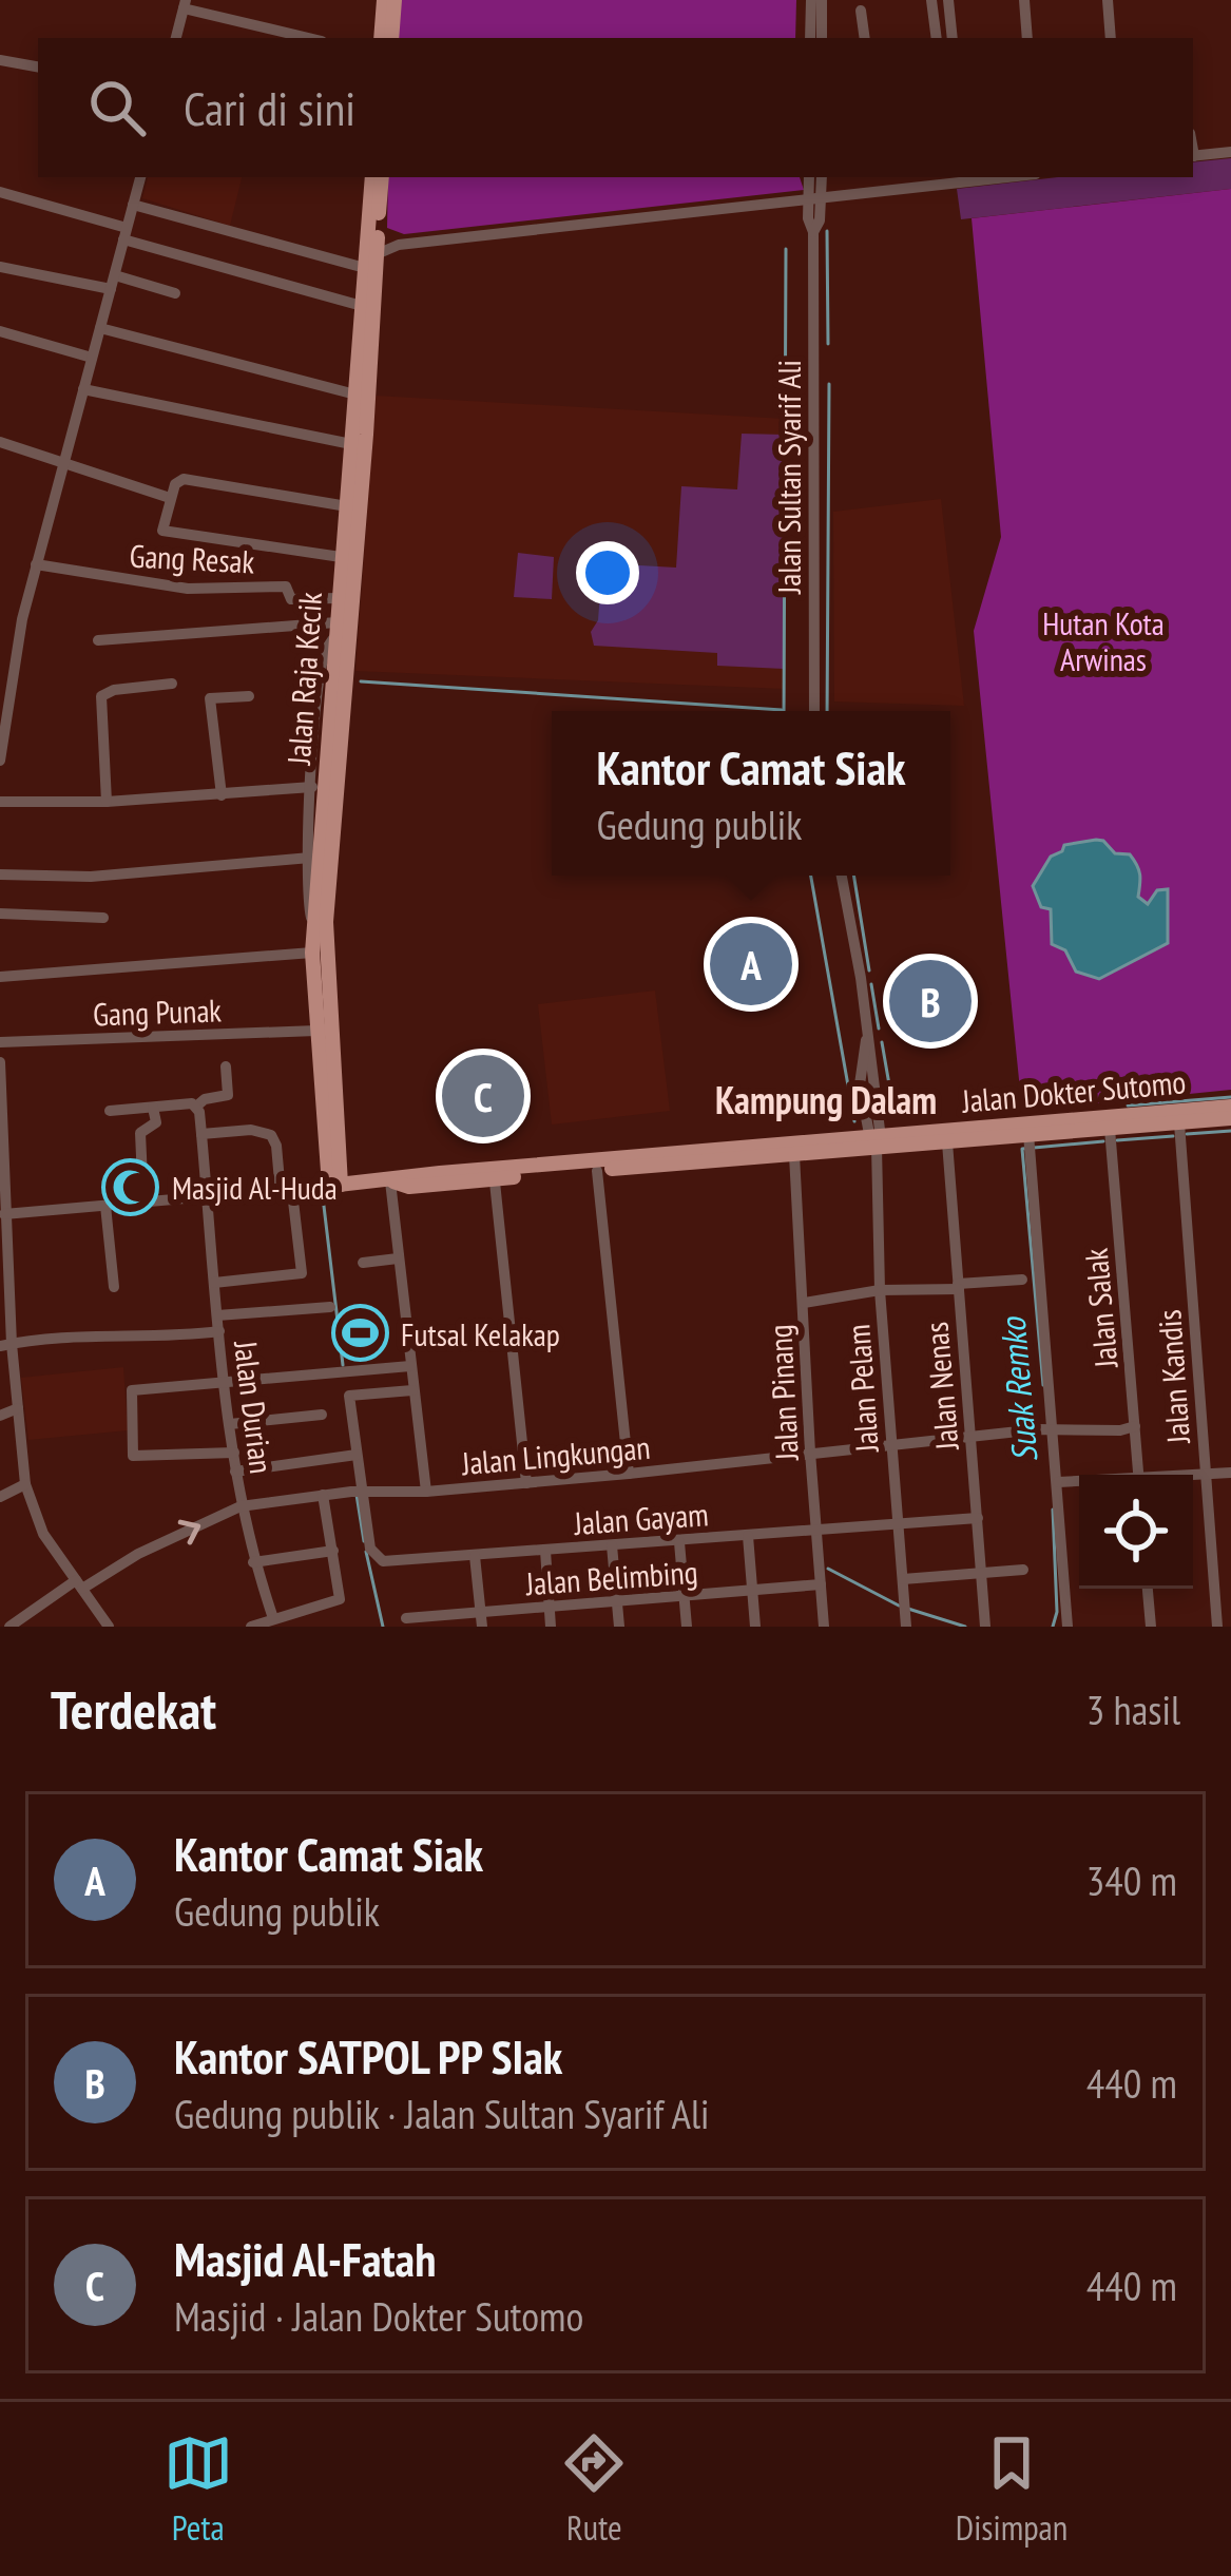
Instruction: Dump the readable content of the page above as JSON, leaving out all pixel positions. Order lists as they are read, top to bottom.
{
  "streets": {
    "main road": ["Jalan Raja Kecik", "Jalan Dokter Sutomo"],
    "street": [
      "Jalan Sultan Syarif Ali",
      "Gang Resak",
      "Gang Punak",
      "Jalan Salak",
      "Jalan Kandis",
      "Jalan Nenas",
      "Jalan Pelam",
      "Jalan Pinang",
      "Jalan Durian",
      "Jalan Lingkungan",
      "Jalan Gayam",
      "Jalan Belimbing"
    ]
  },
  "crossings": [
    ["Gang Resak", "Jalan Raja Kecik"],
    ["Jalan Raja Kecik", "Gang Punak"],
    ["Jalan Raja Kecik", "Jalan Dokter Sutomo"],
    ["Jalan Dokter Sutomo", "Jalan Salak"],
    ["Jalan Dokter Sutomo", "Jalan Kandis"],
    ["Jalan Dokter Sutomo", "Jalan Nenas"],
    ["Jalan Dokter Sutomo", "Jalan Pelam"],
    ["Jalan Dokter Sutomo", "Jalan Pinang"],
    ["Jalan Dokter Sutomo", "Jalan Durian"],
    ["Jalan Salak", "Jalan Lingkungan"],
    ["Jalan Nenas", "Jalan Lingkungan"],
    ["Jalan Nenas", "Jalan Gayam"],
    ["Jalan Pelam", "Jalan Lingkungan"],
    ["Jalan Pelam", "Jalan Gayam"],
    ["Jalan Pinang", "Jalan Lingkungan"],
    ["Jalan Pinang", "Jalan Gayam"],
    ["Jalan Pinang", "Jalan Belimbing"],
    ["Jalan Durian", "Jalan Lingkungan"],
    ["Jalan Lingkungan", "Jalan Gayam"]
  ],
  "districts": ["Kampung Dalam"],
  "water": ["Suak Remko"],
  "parks": ["Hutan Kota Arwinas"],
  "places": {
    "mosque": ["Masjid Al-Huda"],
    "sports": ["Futsal Kelakap"]
  },
  "page": {
    "search": "Cari di sini",
    "popup": ["Kantor Camat Siak", "Gedung publik"],
    "pins": ["A", "B", "C"],
    "heading": ["Terdekat", "3 hasil"],
    "list": [
      {
        "mark": "A",
        "name": "Kantor Camat Siak",
        "note": "Gedung publik",
        "value": "340 m"
      },
      {
        "mark": "B",
        "name": "Kantor SATPOL PP SIak",
        "note": "Gedung publik · Jalan Sultan Syarif Ali",
        "value": "440 m"
      },
      {
        "mark": "C",
        "name": "Masjid Al-Fatah",
        "note": "Masjid · Jalan Dokter Sutomo",
        "value": "440 m"
      }
    ],
    "nav": ["Peta", "Rute", "Disimpan"]
  }
}
